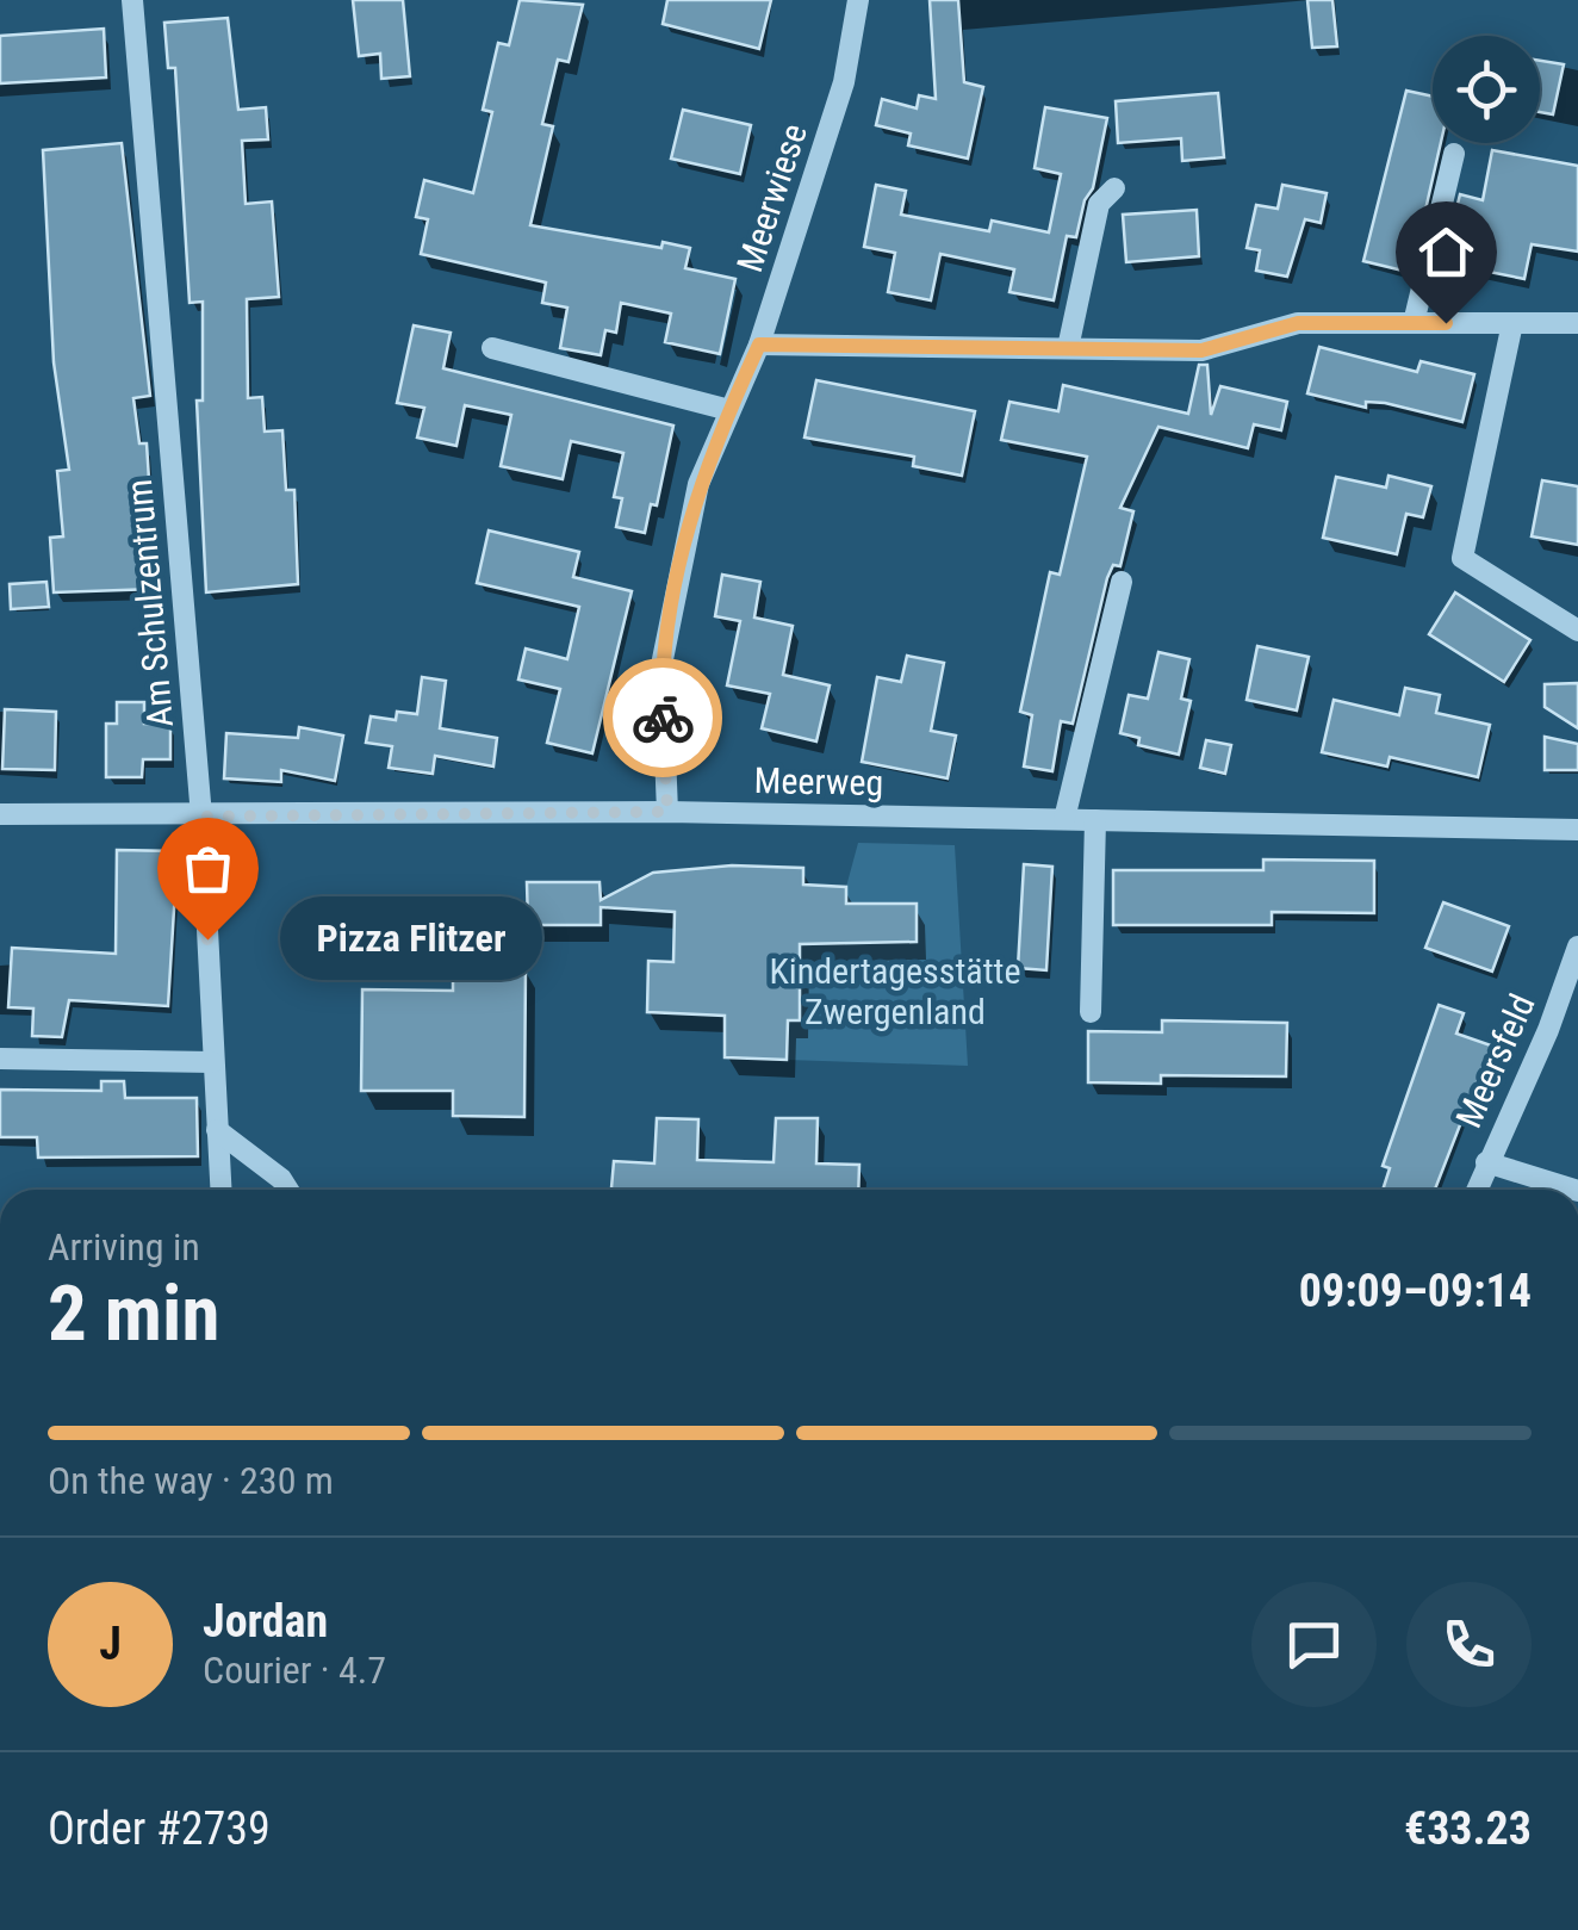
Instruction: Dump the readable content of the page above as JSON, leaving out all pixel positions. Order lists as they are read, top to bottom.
{
  "streets": {
    "street": [
      "Meerwiese",
      "Am Schulzentrum",
      "Meerweg",
      "Meersfeld"
    ]
  },
  "crossings": [
    ["Meerwiese", "Meerweg"],
    ["Am Schulzentrum", "Meerweg"]
  ],
  "parks": ["Kindertagesstätte Zwergenland"],
  "places": ["Pizza Flitzer"],
  "page": {
    "bubble": "Pizza Flitzer",
    "heading": ["2 min", "Arriving in", "09:09–09:14"],
    "panel": [
      "Jordan",
      "Courier · 4.7",
      "Order #2739",
      "€33.23"
    ],
    "bar": "On the way · 230 m",
    "round": "J"
  }
}
